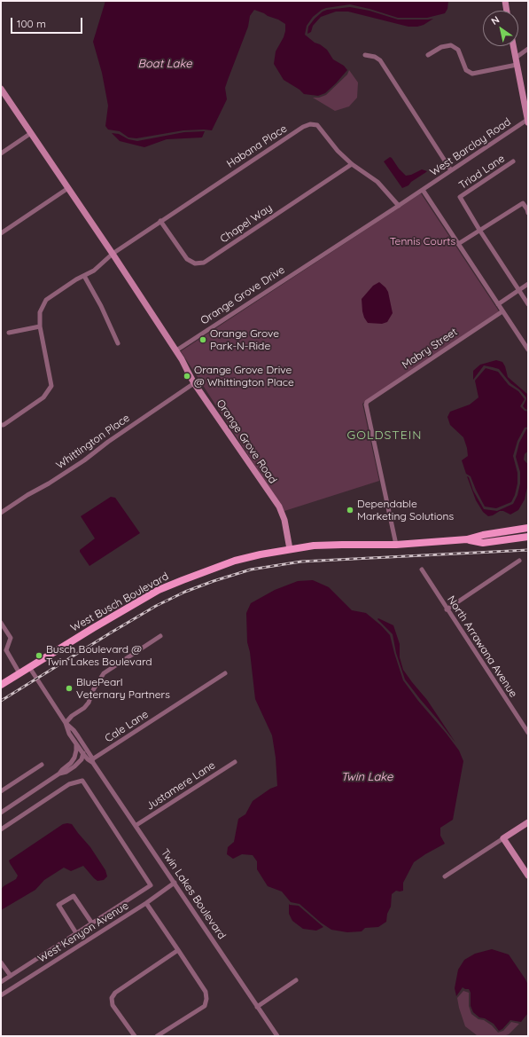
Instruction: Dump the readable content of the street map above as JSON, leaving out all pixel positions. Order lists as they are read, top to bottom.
{
  "streets": {
    "main road": ["West Busch Boulevard"],
    "street": [
      "Habana Place",
      "West Barclay Road",
      "Triad Lane",
      "Chapel Way",
      "Orange Grove Drive",
      "Mabry Street",
      "Whittington Place",
      "Orange Grove Road",
      "North Arrawana Avenue",
      "Cale Lane",
      "Justamere Lane",
      "Twin Lakes Boulevard",
      "West Kenyon Avenue"
    ]
  },
  "crossings": [
    ["Habana Place", "Chapel Way"],
    ["Habana Place", "Orange Grove Drive"],
    ["West Barclay Road", "Orange Grove Drive"],
    ["Orange Grove Drive", "Orange Grove Road"],
    ["Mabry Street", "West Busch Boulevard"],
    ["Whittington Place", "Orange Grove Road"],
    ["Orange Grove Road", "West Busch Boulevard"],
    ["West Busch Boulevard", "Twin Lakes Boulevard"],
    ["Cale Lane", "Twin Lakes Boulevard"],
    ["Justamere Lane", "Twin Lakes Boulevard"],
    ["Twin Lakes Boulevard", "West Kenyon Avenue"]
  ],
  "districts": ["GOLDSTEIN"],
  "water": ["Boat Lake", "Twin Lake"],
  "parks": ["Tennis Courts"],
  "places": [
    "Orange Grove Park-N-Ride",
    "Orange Grove Drive @ Whittington Place",
    "Dependable Marketing Solutions",
    "Busch Boulevard @ Twin Lakes Boulevard",
    "BluePearl Veternary Partners"
  ],
  "scale_bar": "100 m",
  "north": "top left"
}
